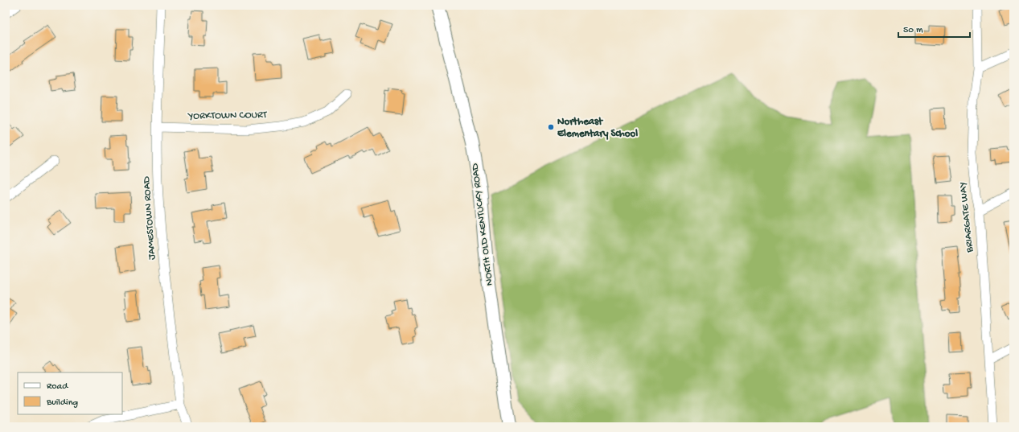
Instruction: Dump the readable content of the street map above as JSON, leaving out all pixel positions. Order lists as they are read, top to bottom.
{
  "streets": {
    "street": [
      "YORKTOWN COURT",
      "BRIARGATE WAY",
      "JAMESTOWN ROAD",
      "NORTH OLD KENTUCKY ROAD"
    ]
  },
  "crossings": [
    ["YORKTOWN COURT", "JAMESTOWN ROAD"]
  ],
  "places": ["Northeast Elementary School"],
  "legend": ["Road", "Building"],
  "scale_bar": "50 m"
}
